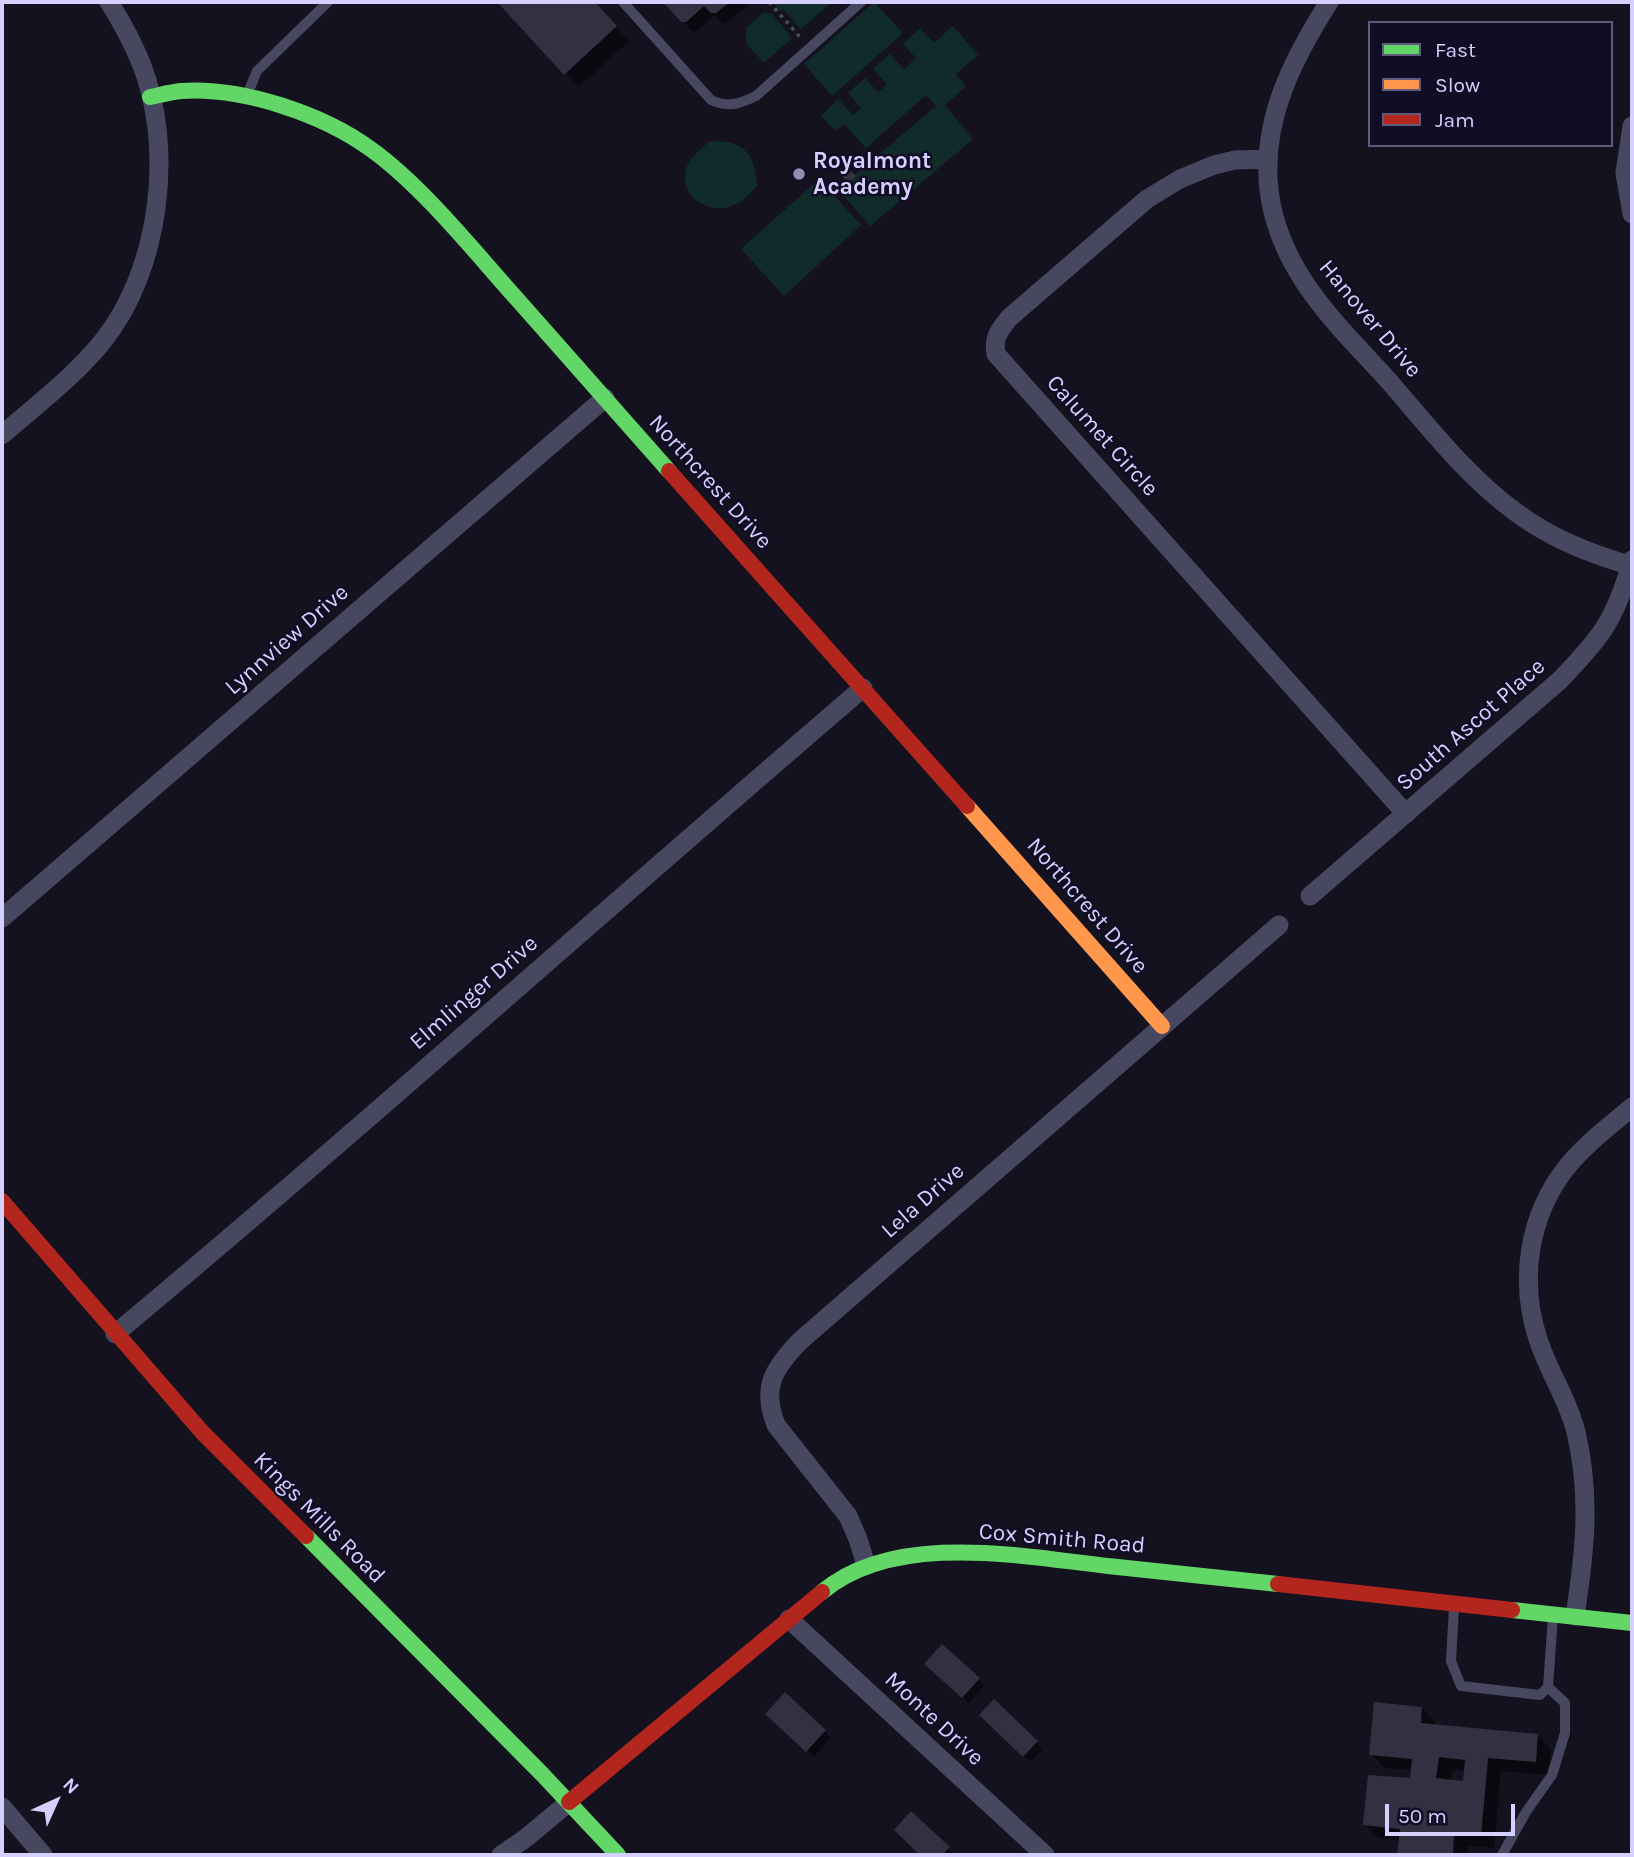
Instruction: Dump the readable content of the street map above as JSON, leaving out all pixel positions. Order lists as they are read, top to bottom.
{
  "streets": {
    "street": [
      "Hanover Drive",
      "Calumet Circle",
      "Northcrest Drive",
      "Lynnview Drive",
      "South Ascot Place",
      "Elmlinger Drive",
      "Lela Drive",
      "Kings Mills Road",
      "Cox Smith Road",
      "Monte Drive"
    ]
  },
  "crossings": [
    ["Hanover Drive", "Calumet Circle"],
    ["Hanover Drive", "South Ascot Place"],
    ["Calumet Circle", "South Ascot Place"],
    ["Northcrest Drive", "Lynnview Drive"],
    ["Northcrest Drive", "Elmlinger Drive"],
    ["Northcrest Drive", "Lela Drive"],
    ["Elmlinger Drive", "Kings Mills Road"],
    ["Lela Drive", "Cox Smith Road"],
    ["Kings Mills Road", "Cox Smith Road"],
    ["Cox Smith Road", "Monte Drive"]
  ],
  "places": ["Royalmont Academy"],
  "legend": ["Fast", "Slow", "Jam"],
  "scale_bar": "50 m",
  "north": "top right"
}
